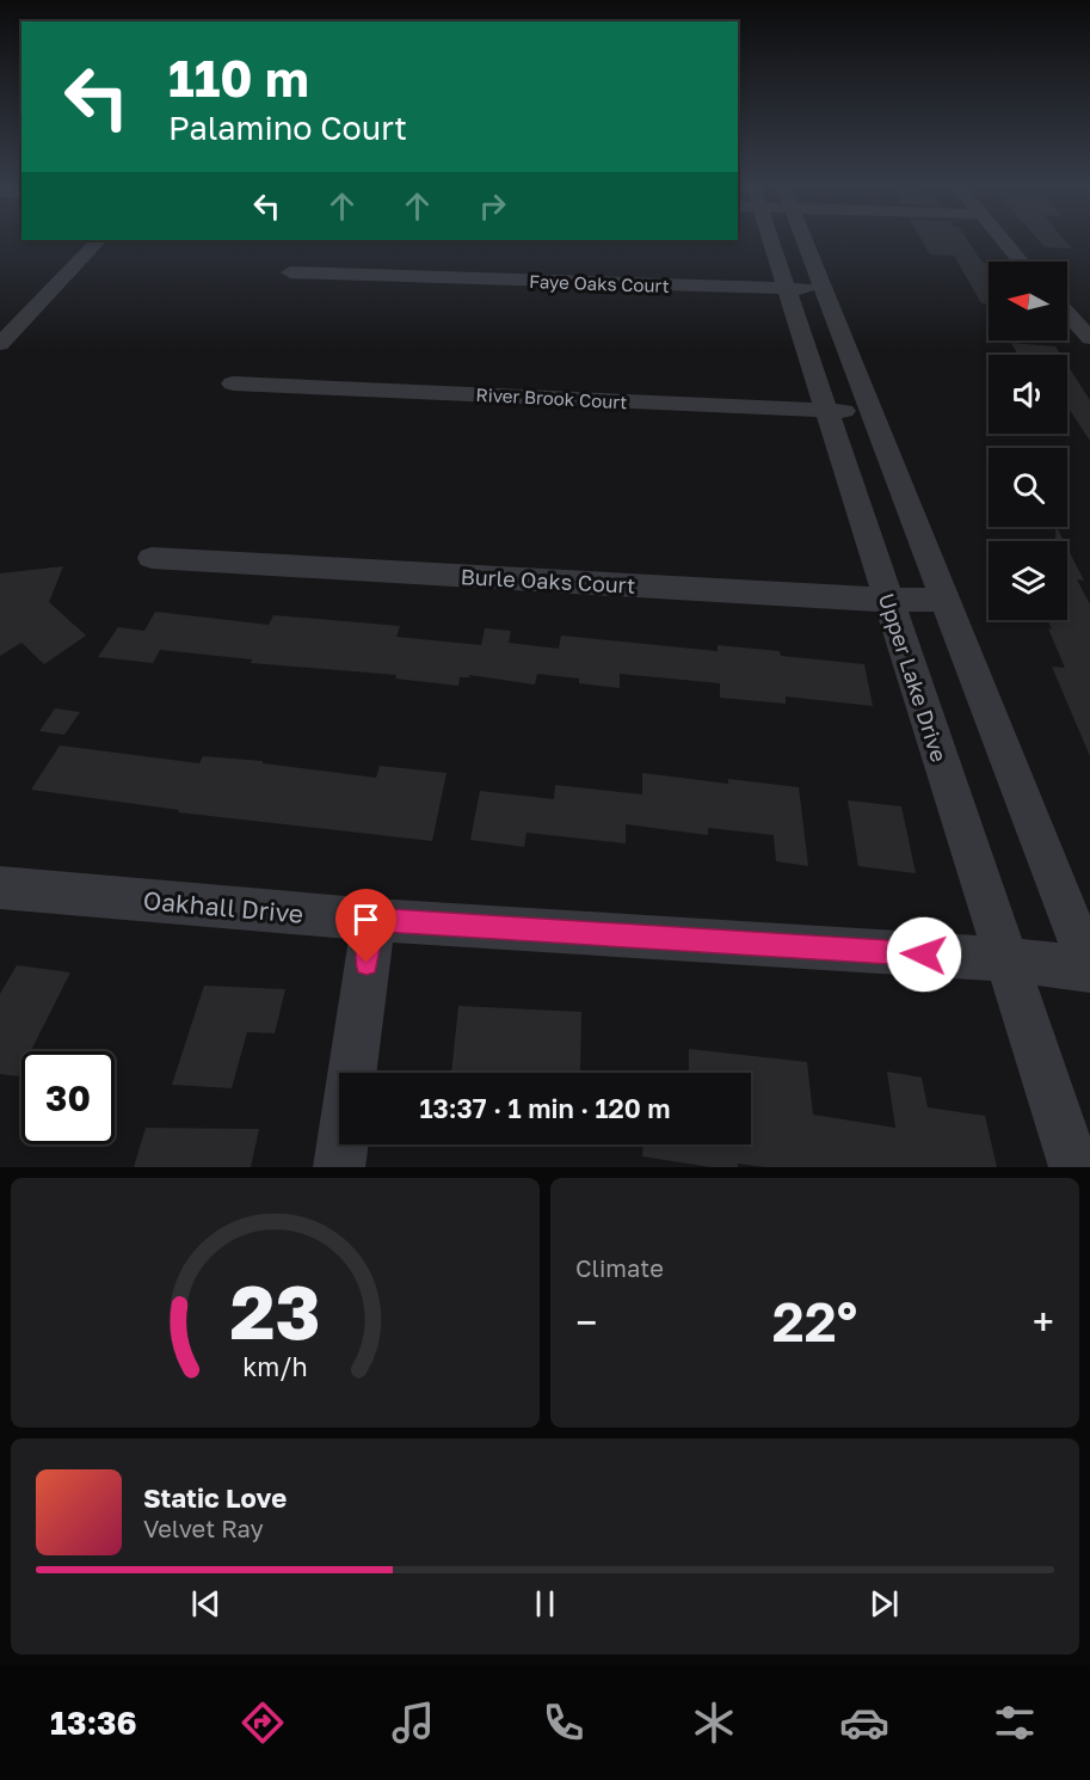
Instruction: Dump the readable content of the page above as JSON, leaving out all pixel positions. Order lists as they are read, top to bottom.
{
  "streets": {
    "street": [
      "Faye Oaks Court",
      "River Brook Court",
      "Burle Oaks Court",
      "Upper Lake Drive",
      "Oakhall Drive"
    ]
  },
  "crossings": [
    ["Faye Oaks Court", "Upper Lake Drive"],
    ["River Brook Court", "Upper Lake Drive"],
    ["Burle Oaks Court", "Upper Lake Drive"],
    ["Upper Lake Drive", "Oakhall Drive"]
  ],
  "north": "left",
  "page": {
    "turn": ["110 m", "Palamino Court"],
    "limit": "30",
    "trip": "13:37 · 1 min · 120 m",
    "tile": "Climate",
    "heat": ["−", "22°", "+"],
    "song": ["Static Love", "Velvet Ray"],
    "tabs": "13:36",
    "gauge": ["23", "km/h"]
  }
}
